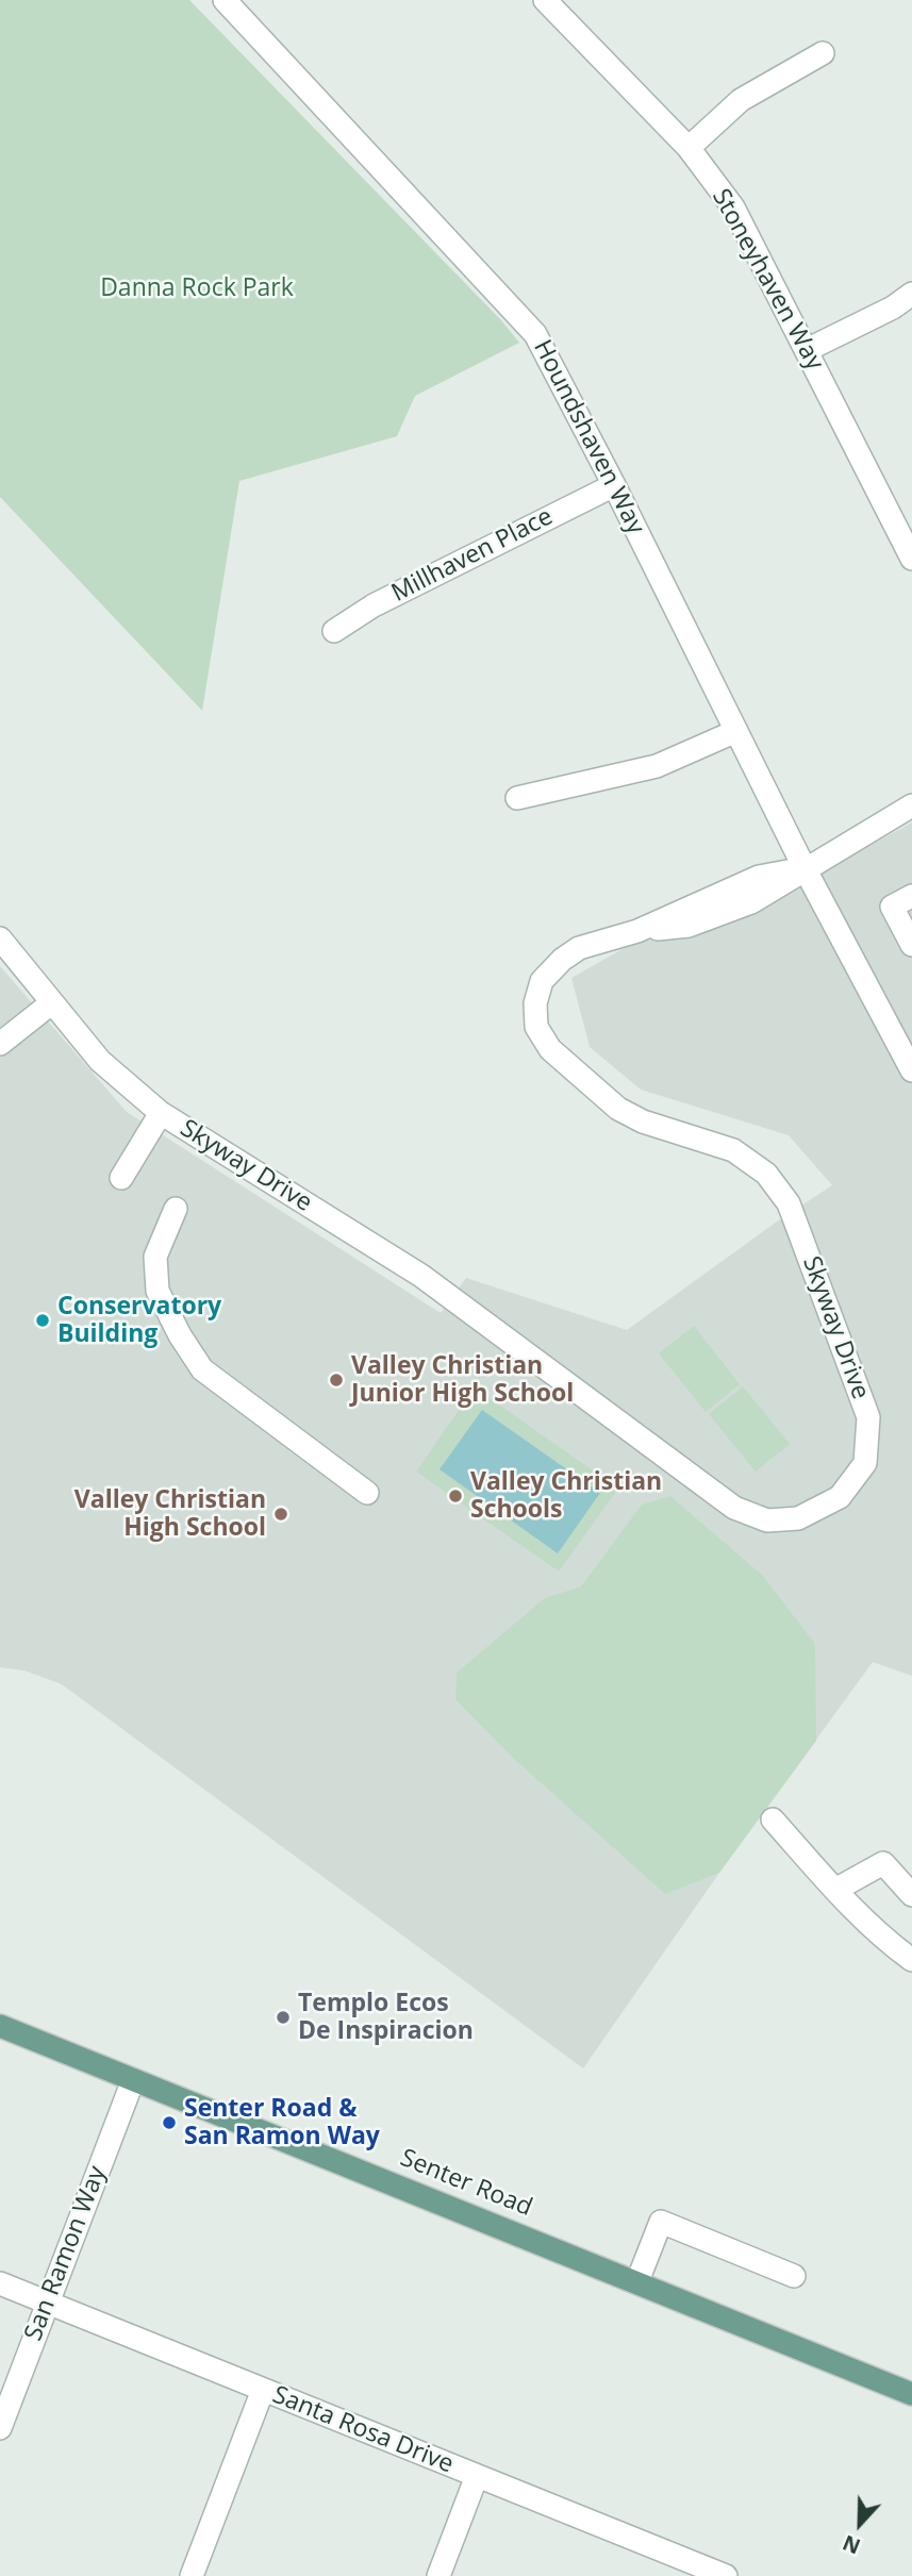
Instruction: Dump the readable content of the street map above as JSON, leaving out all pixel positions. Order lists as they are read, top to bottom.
{
  "streets": {
    "main road": ["Senter Road"],
    "street": [
      "Stoneyhaven Way",
      "Houndshaven Way",
      "Millhaven Place",
      "Skyway Drive",
      "San Ramon Way",
      "Santa Rosa Drive"
    ]
  },
  "crossings": [
    ["Houndshaven Way", "Millhaven Place"],
    ["Houndshaven Way", "Skyway Drive"],
    ["Senter Road", "San Ramon Way"],
    ["San Ramon Way", "Santa Rosa Drive"]
  ],
  "parks": ["Danna Rock Park"],
  "places": [
    "Conservatory Building",
    "Valley Christian Junior High School",
    "Valley Christian Schools",
    "Valley Christian High School",
    "Templo Ecos De Inspiracion",
    "Senter Road & San Ramon Way"
  ],
  "north": "bottom"
}
